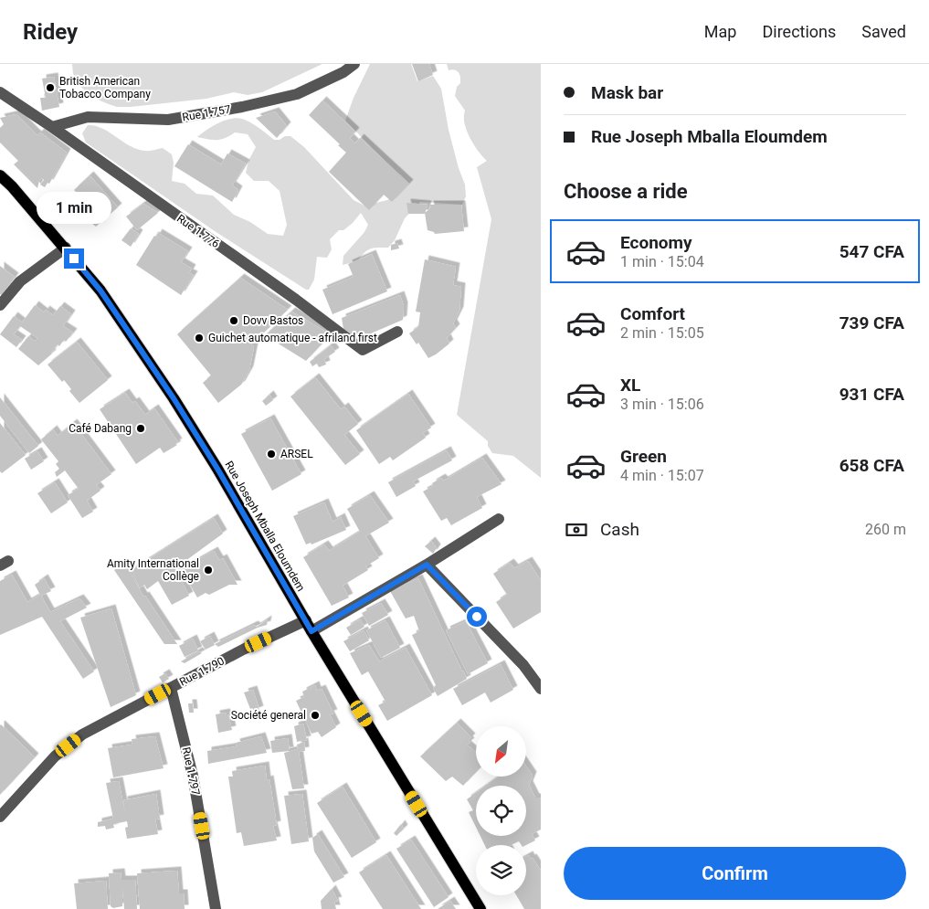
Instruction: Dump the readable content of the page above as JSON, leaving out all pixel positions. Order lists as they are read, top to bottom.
{
  "streets": {
    "main road": ["Rue Joseph Mballa Eloumdem"],
    "street": [
      "Rue 1.757",
      "Rue 1.776",
      "Rue 1.790",
      "Rue 1.797"
    ]
  },
  "crossings": [
    ["Rue 1.757", "Rue 1.776"],
    ["Rue Joseph Mballa Eloumdem", "Rue 1.790"],
    ["Rue 1.790", "Rue 1.797"]
  ],
  "places": [
    "British American Tobacco Company",
    "Dovv Bastos",
    "Guichet automatique - afriland first",
    "Café Dabang",
    "ARSEL",
    "Amity International Collège",
    "Société general"
  ],
  "north": "bottom left",
  "page": {
    "header": "Ridey",
    "nav": ["Map", "Directions", "Saved"],
    "banner": ["Mask bar", "Rue Joseph Mballa Eloumdem"],
    "heading": "Choose a ride",
    "bubble": "1 min",
    "list": [
      {
        "name": "Economy",
        "note": "1 min · 15:04",
        "value": "547 CFA"
      },
      {
        "name": "Comfort",
        "note": "2 min · 15:05",
        "value": "739 CFA"
      },
      {
        "name": "XL",
        "note": "3 min · 15:06",
        "value": "931 CFA"
      },
      {
        "name": "Green",
        "note": "4 min · 15:07",
        "value": "658 CFA"
      }
    ],
    "pay": ["Cash", "260 m"],
    "buttons": "Confirm"
  }
}
